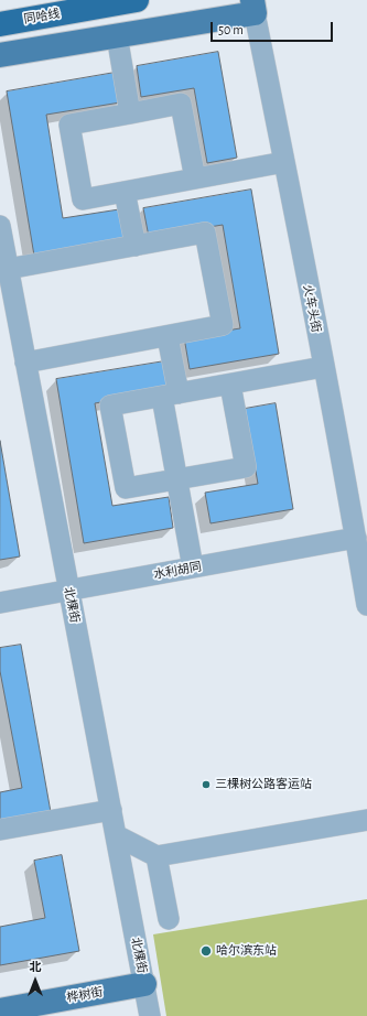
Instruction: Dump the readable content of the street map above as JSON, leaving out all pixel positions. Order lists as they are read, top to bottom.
{
  "streets": {
    "highway": ["同哈线"],
    "main road": ["桦树街"],
    "street": ["火车头街", "水利胡同", "北棵街"]
  },
  "crossings": [
    ["火车头街", "水利胡同"],
    ["水利胡同", "北棵街"],
    ["北棵街", "桦树街"]
  ],
  "places": ["三棵树公路客运站", "哈尔滨东站"],
  "scale_bar": "50 m",
  "north": "top"
}
